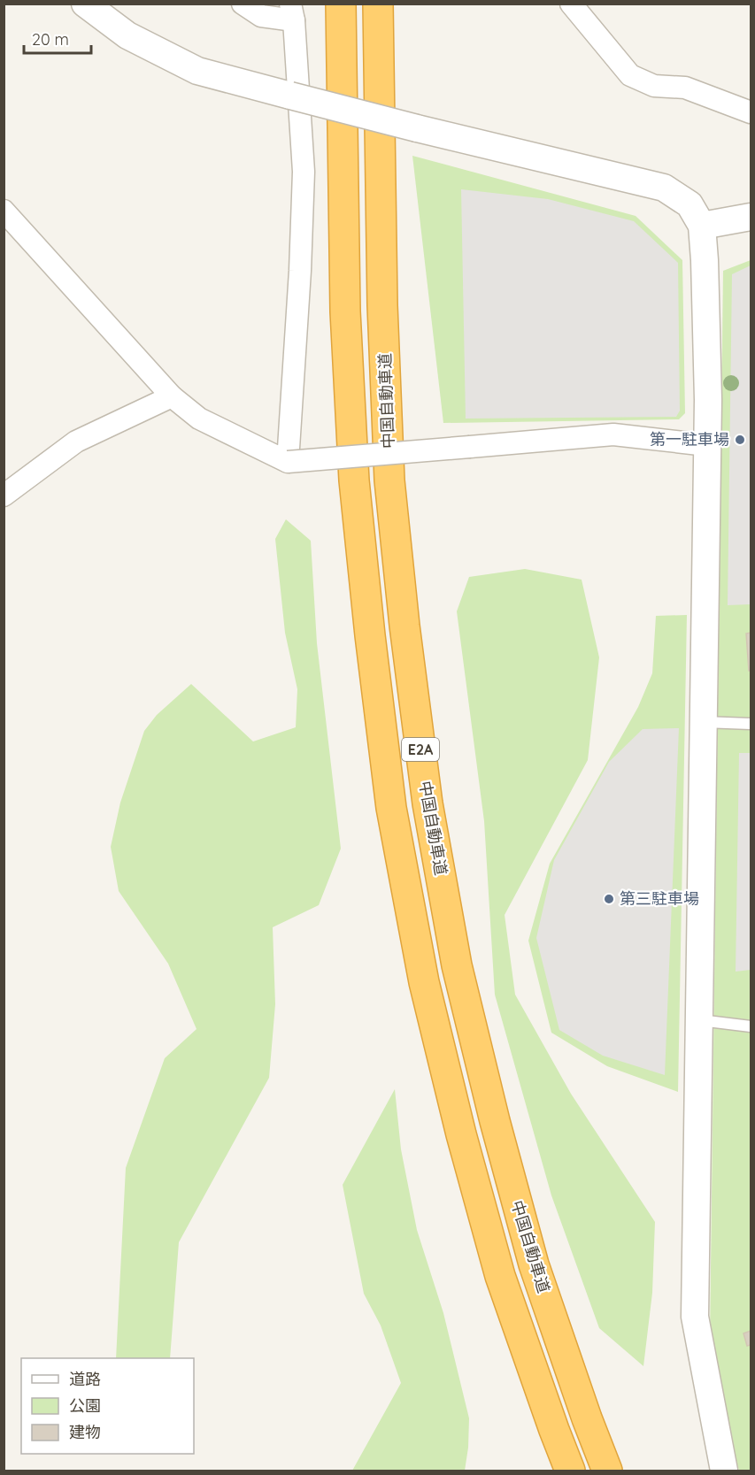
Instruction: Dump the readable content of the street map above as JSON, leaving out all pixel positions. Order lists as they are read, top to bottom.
{
  "streets": {
    "highway": ["中国自動車道", "E2A"]
  },
  "places": ["第一駐車場", "第三駐車場"],
  "legend": ["道路", "公園", "建物"],
  "scale_bar": "20 m"
}
